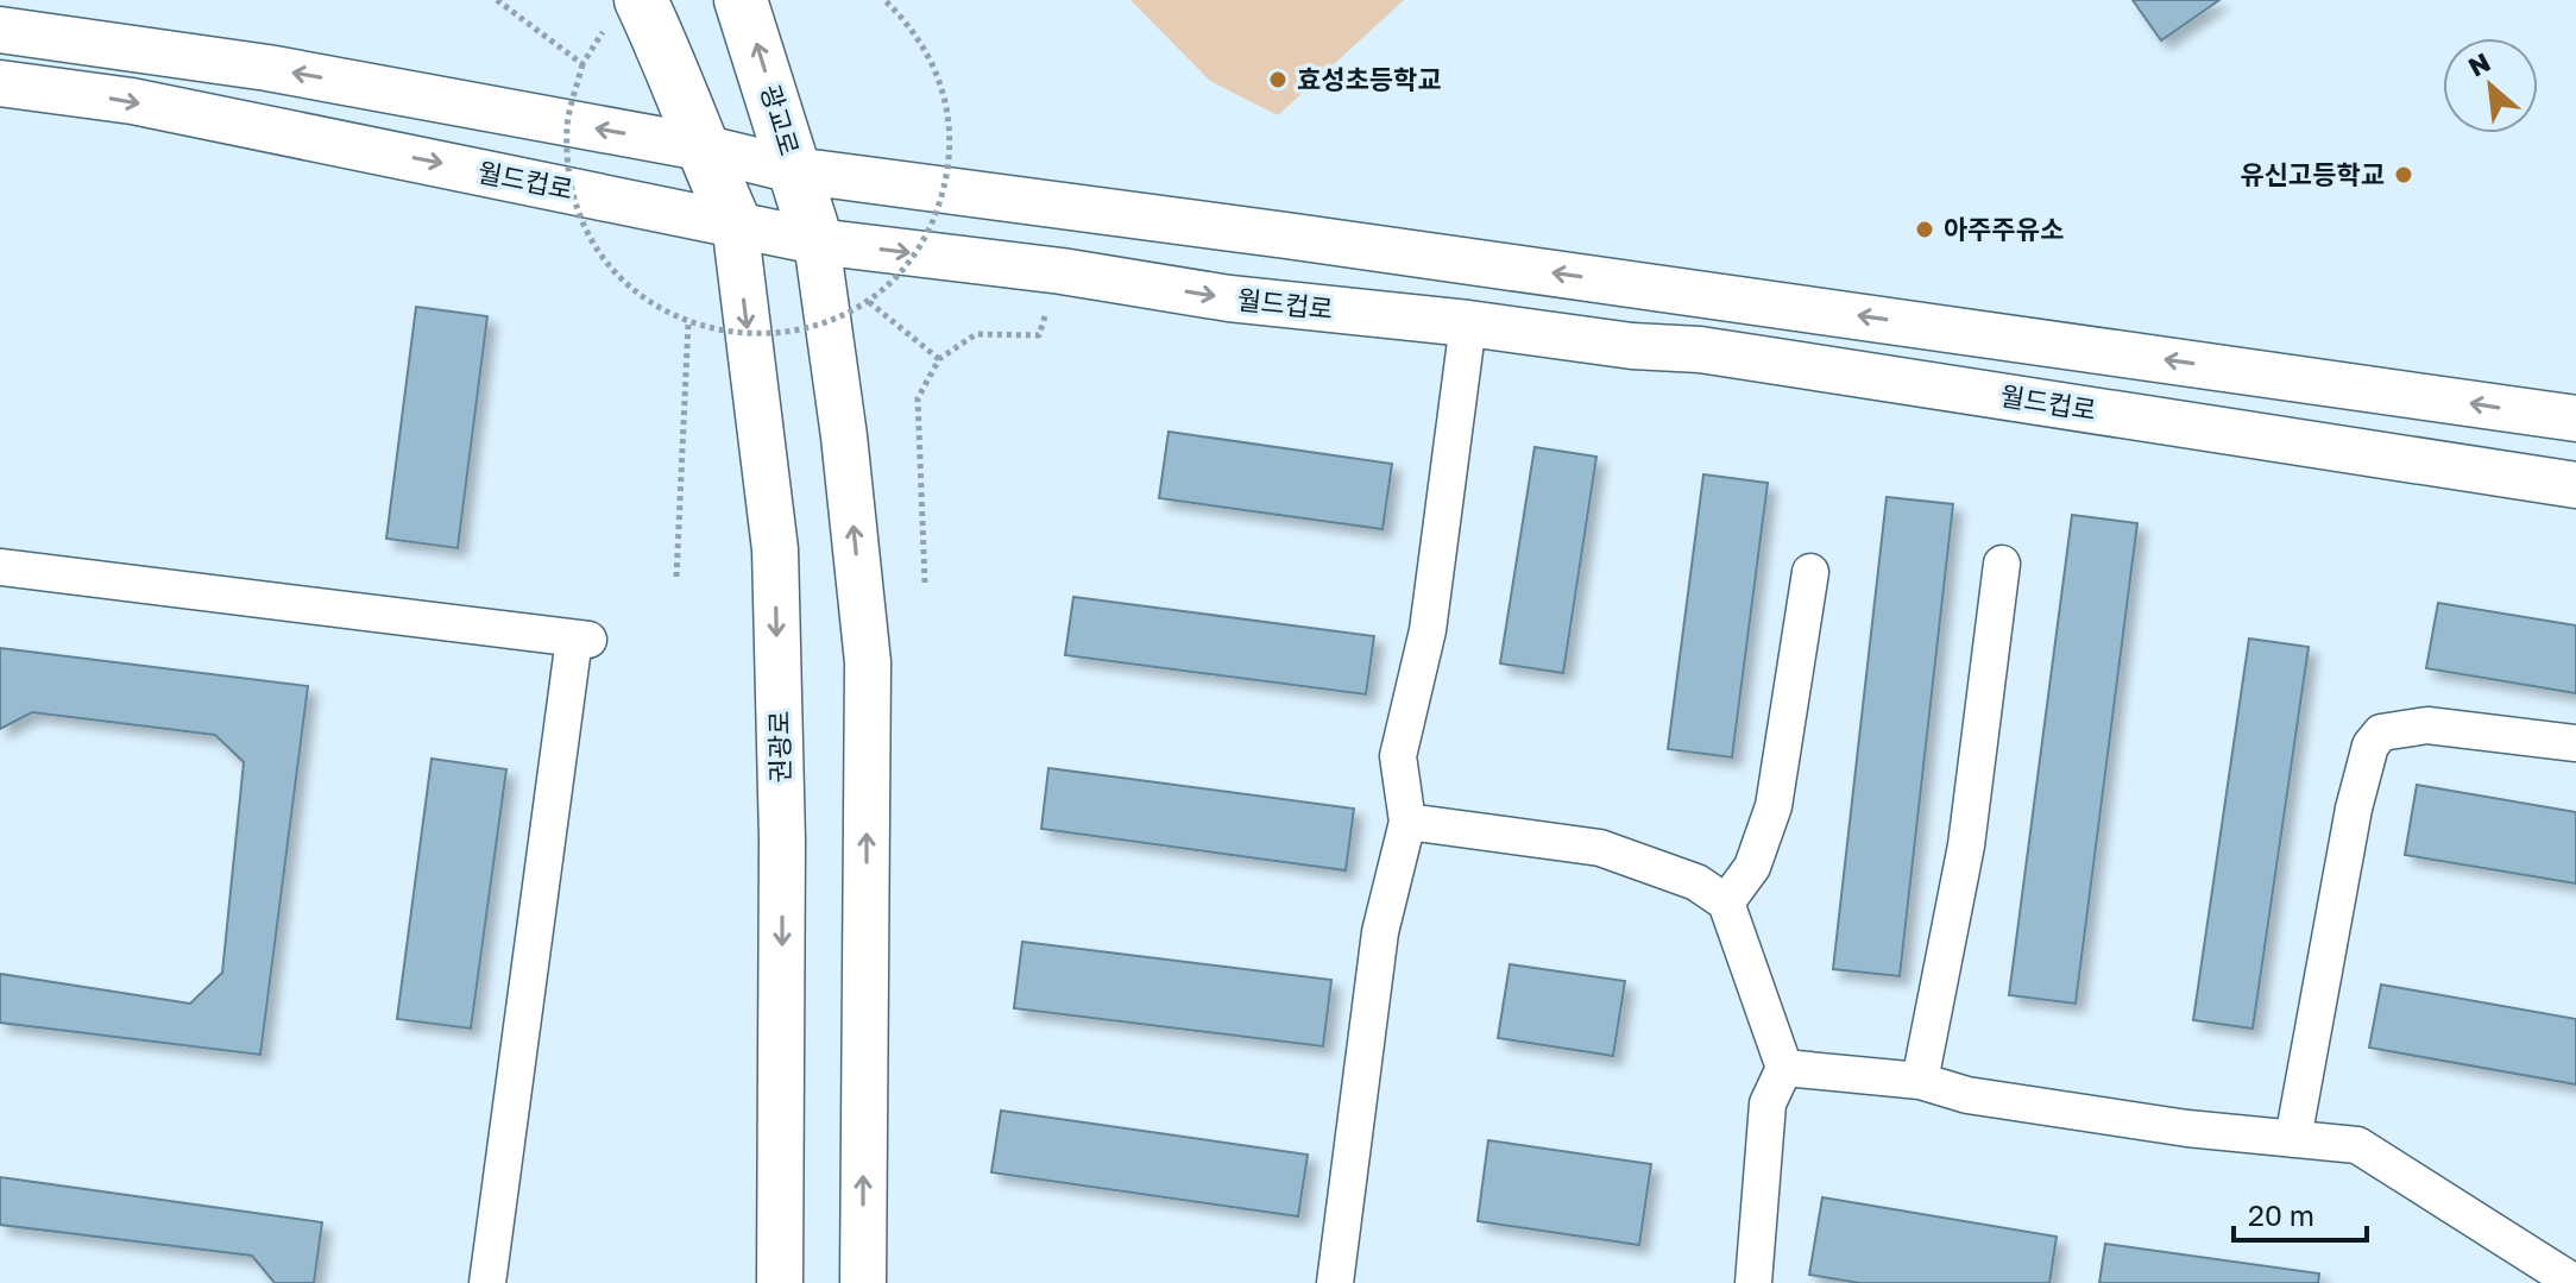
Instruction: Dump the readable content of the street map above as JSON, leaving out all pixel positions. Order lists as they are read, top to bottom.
{
  "streets": {
    "main road": ["광교로"],
    "street": ["월드컵로", "권광로"]
  },
  "crossings": [
    ["광교로", "월드컵로"],
    ["월드컵로", "권광로"]
  ],
  "places": ["효성초등학교", "유신고등학교", "아주주유소"],
  "scale_bar": "20 m",
  "north": "top left"
}
